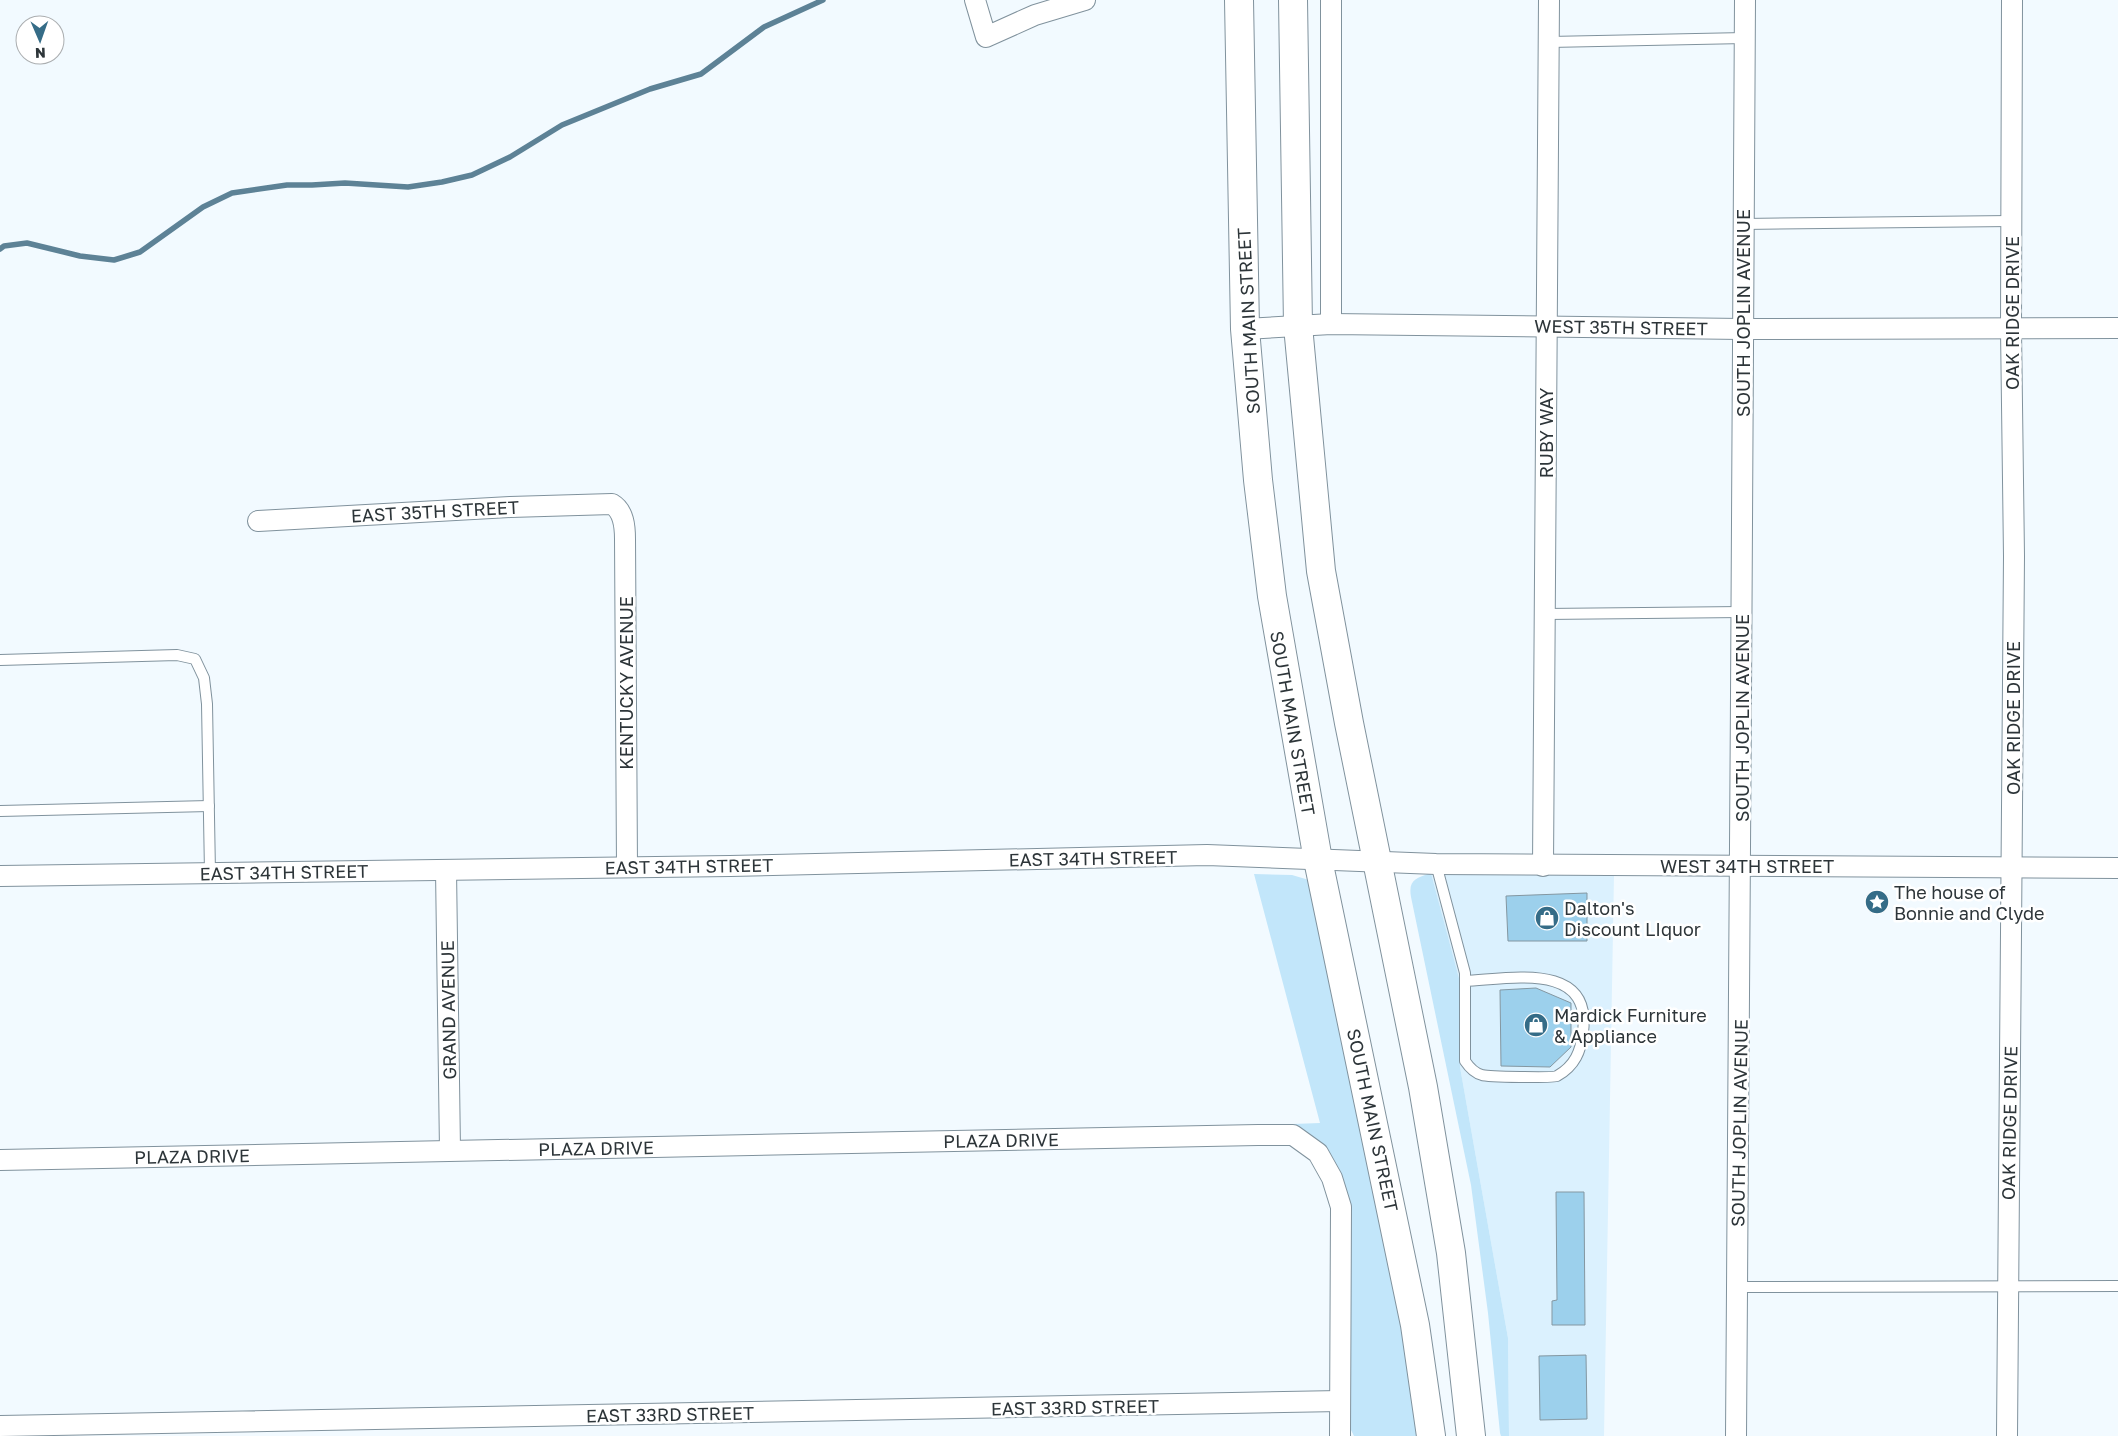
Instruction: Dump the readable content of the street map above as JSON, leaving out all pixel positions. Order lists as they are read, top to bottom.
{
  "streets": {
    "main road": ["SOUTH MAIN STREET"],
    "street": [
      "SOUTH JOPLIN AVENUE",
      "OAK RIDGE DRIVE",
      "WEST 35TH STREET",
      "RUBY WAY",
      "EAST 35TH STREET",
      "KENTUCKY AVENUE",
      "EAST 34TH STREET",
      "WEST 34TH STREET",
      "GRAND AVENUE",
      "PLAZA DRIVE",
      "EAST 33RD STREET"
    ]
  },
  "crossings": [
    ["SOUTH JOPLIN AVENUE", "WEST 35TH STREET"],
    ["SOUTH JOPLIN AVENUE", "WEST 34TH STREET"],
    ["OAK RIDGE DRIVE", "WEST 35TH STREET"],
    ["OAK RIDGE DRIVE", "WEST 34TH STREET"],
    ["SOUTH MAIN STREET", "WEST 35TH STREET"],
    ["SOUTH MAIN STREET", "EAST 34TH STREET"],
    ["WEST 35TH STREET", "RUBY WAY"],
    ["RUBY WAY", "WEST 34TH STREET"],
    ["EAST 35TH STREET", "KENTUCKY AVENUE"],
    ["KENTUCKY AVENUE", "EAST 34TH STREET"],
    ["EAST 34TH STREET", "WEST 34TH STREET"],
    ["EAST 34TH STREET", "GRAND AVENUE"],
    ["GRAND AVENUE", "PLAZA DRIVE"],
    ["PLAZA DRIVE", "EAST 33RD STREET"]
  ],
  "places": {
    "place": ["The house of Bonnie and Clyde"],
    "shop": ["Dalton's Discount LIquor", "Mardick Furniture & Appliance"]
  },
  "north": "bottom"
}
